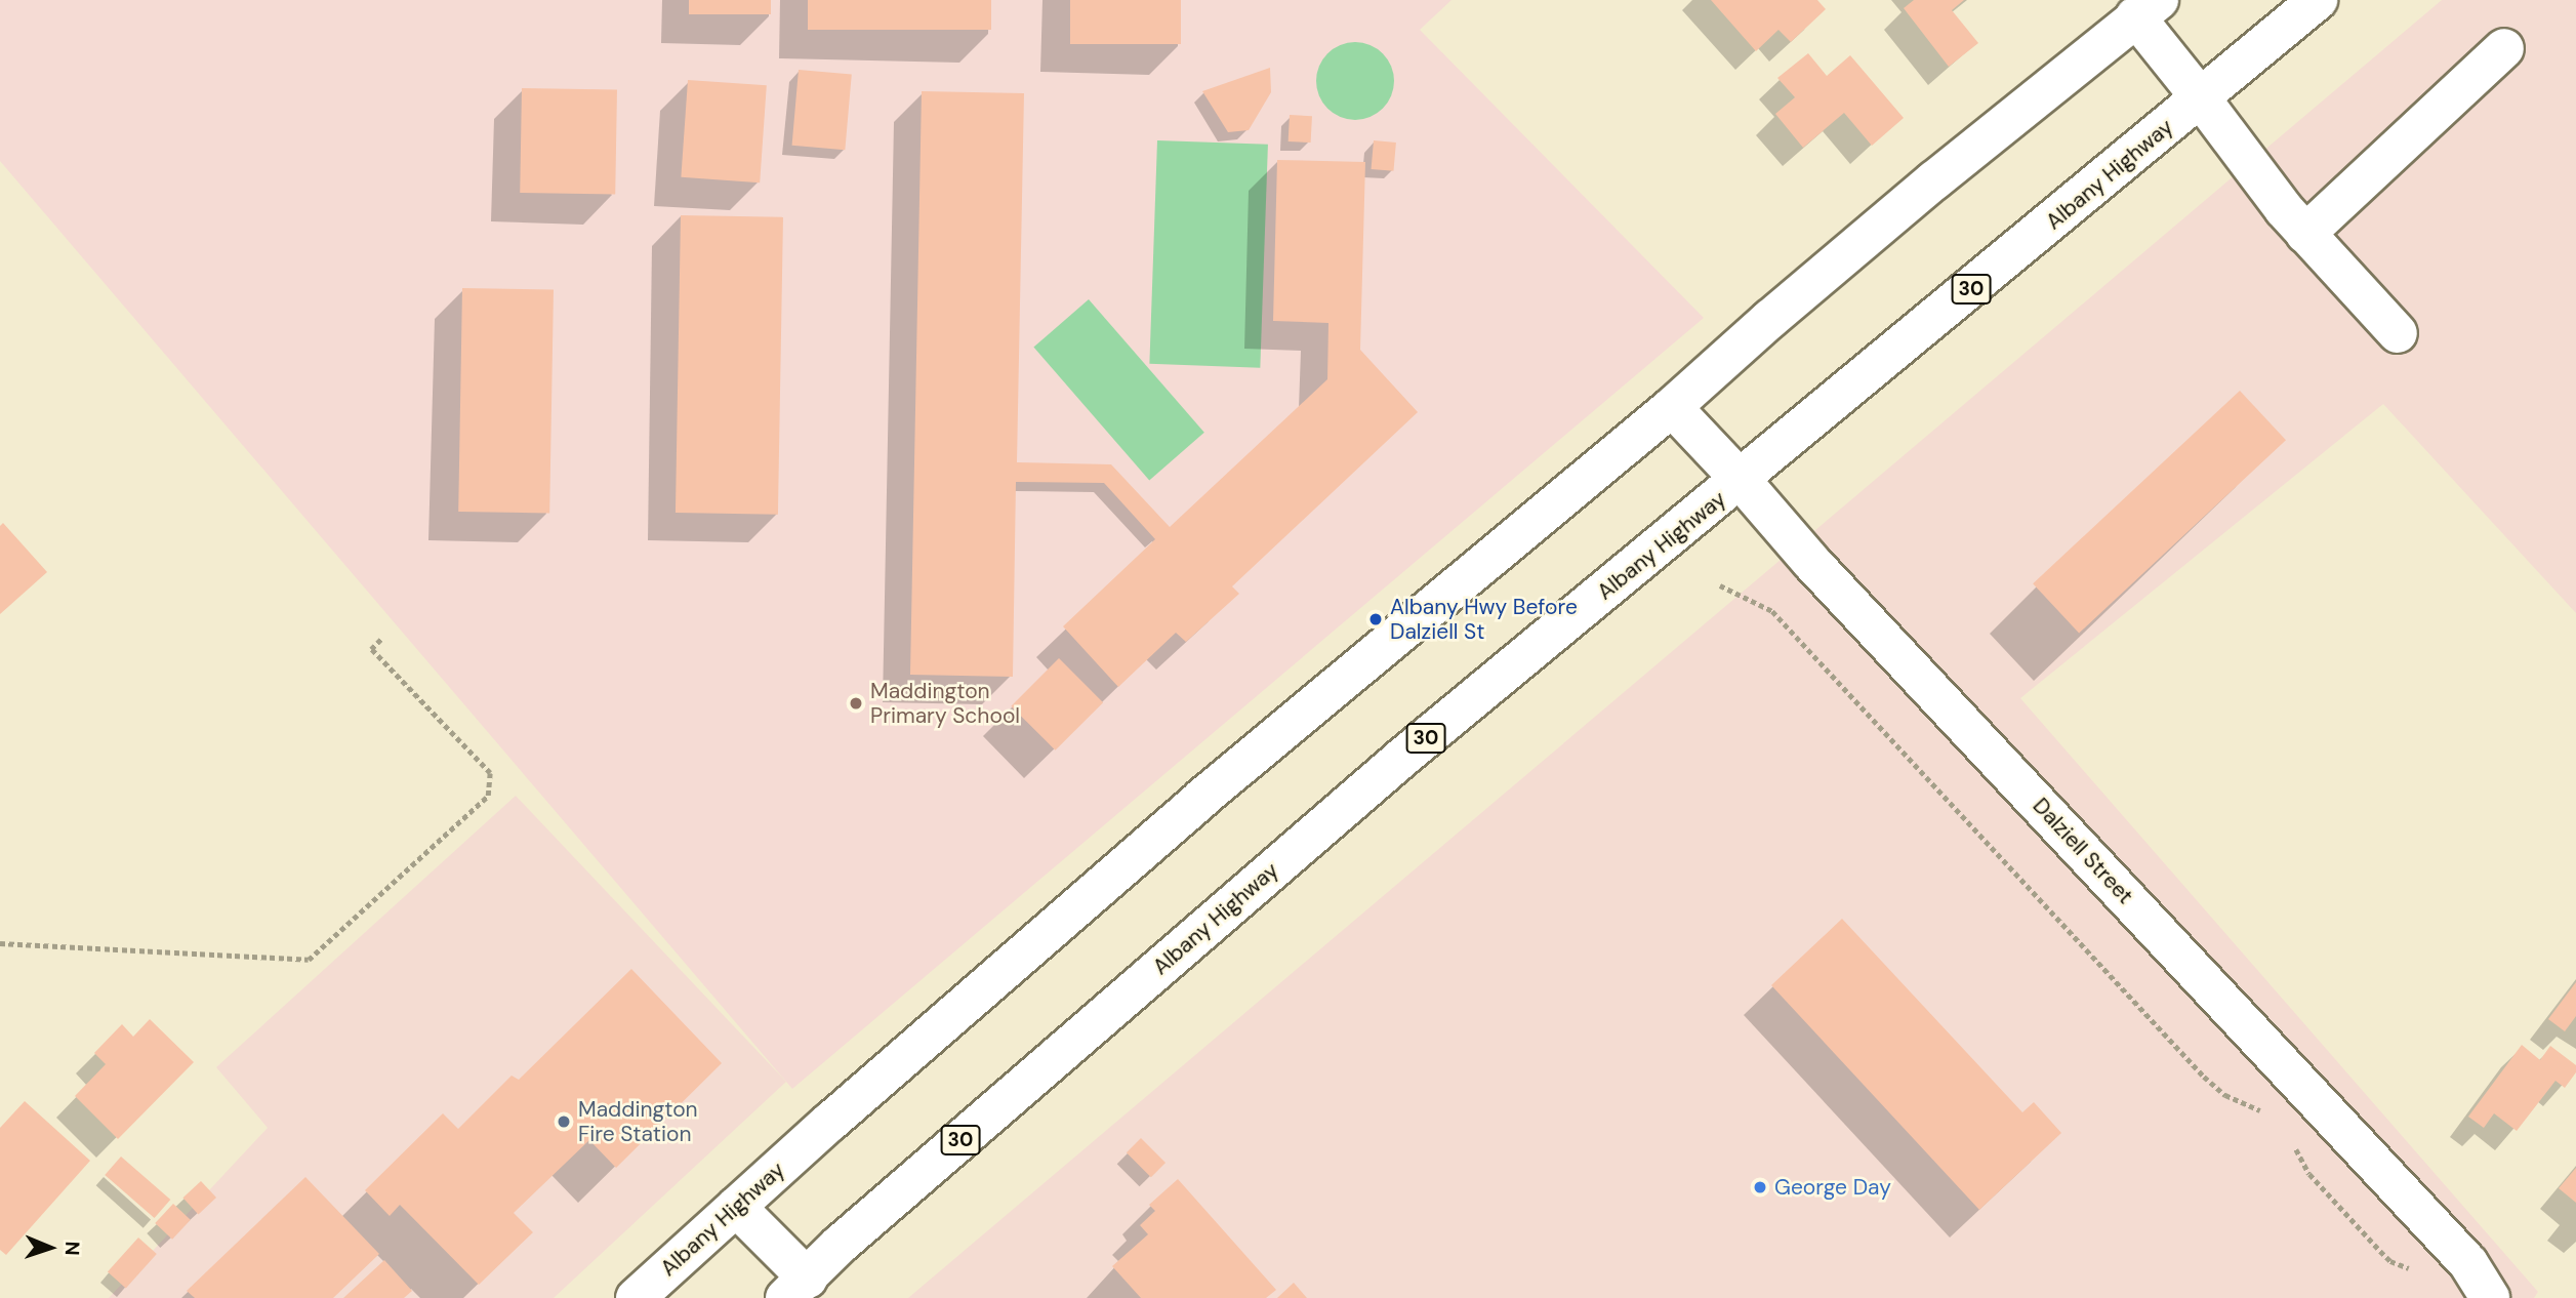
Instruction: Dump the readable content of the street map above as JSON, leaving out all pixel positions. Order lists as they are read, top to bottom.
{
  "streets": {
    "main road": ["Albany Highway", "30", "Dalziell Street"]
  },
  "crossings": [
    ["Albany Highway", "Dalziell Street"]
  ],
  "places": [
    "Albany Hwy Before Dalziell St",
    "Maddington Primary School",
    "Maddington Fire Station",
    "George Day"
  ],
  "north": "right"
}
